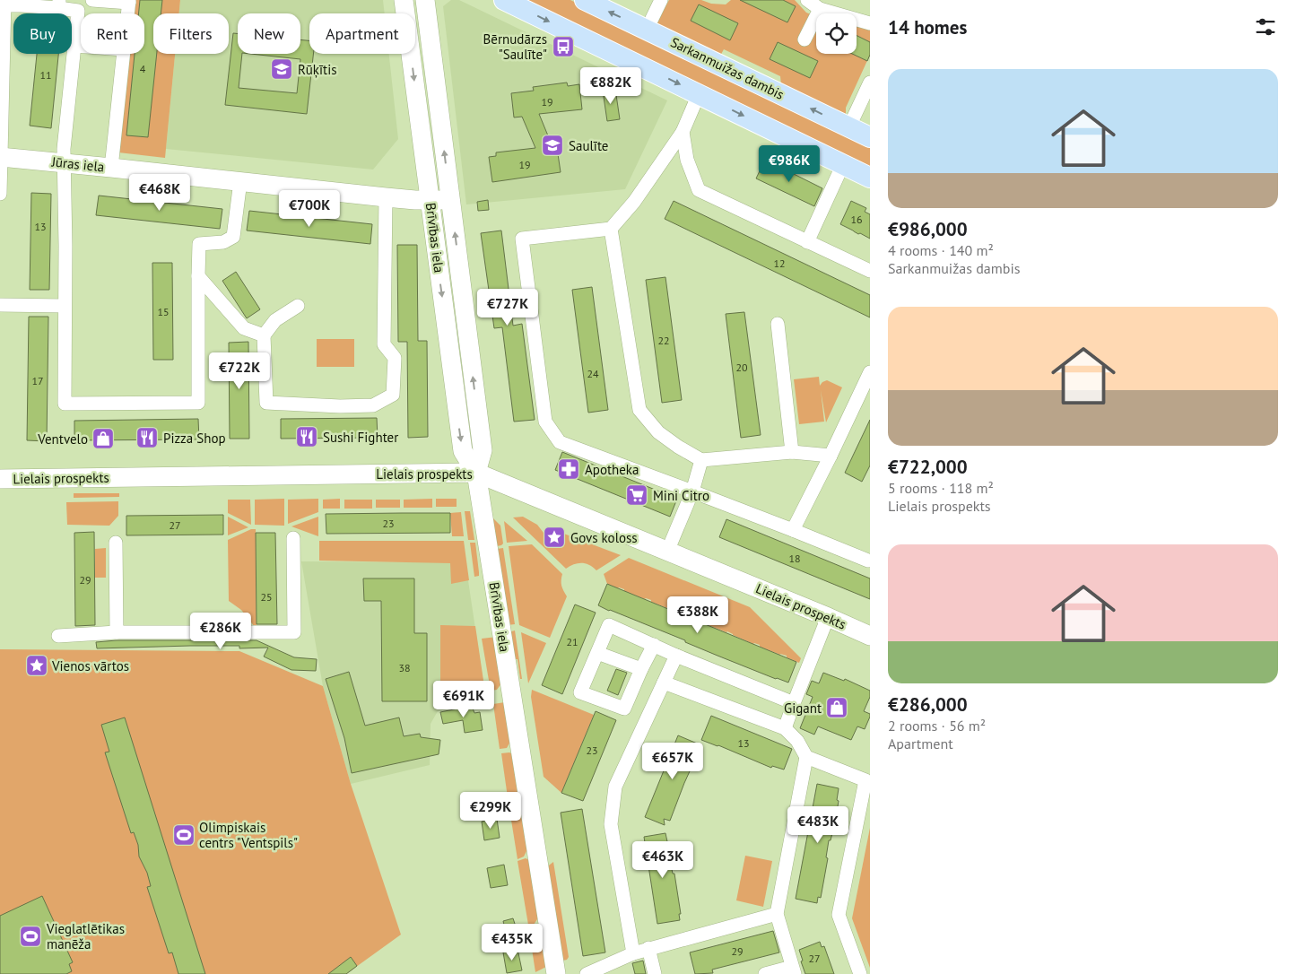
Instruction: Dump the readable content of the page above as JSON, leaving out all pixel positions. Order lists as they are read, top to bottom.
{
  "streets": {
    "main road": [
      "Sarkanmuižas dambis",
      "Jūras iela",
      "Brīvības iela",
      "Lielais prospekts"
    ]
  },
  "crossings": [
    ["Jūras iela", "Brīvības iela"],
    ["Brīvības iela", "Lielais prospekts"]
  ],
  "places": {
    "bus stop": ["Bērnudārzs \"Saulīte\""],
    "school or university": ["Rūķītis", "Saulīte"],
    "restaurant": ["Sushi Fighter", "Pizza Shop"],
    "shop": ["Ventvelo", "Gigant"],
    "pharmacy": ["Apotheka"],
    "supermarket": ["Mini Citro"],
    "place": ["Govs koloss", "Vienos vārtos"],
    "sports": ["Olimpiskais centrs \"Ventspils\"", "Vieglatlētikas manēža"]
  },
  "house_numbers": [
    "4",
    "11",
    "19",
    "19",
    "16",
    "13",
    "12",
    "15",
    "22",
    "20",
    "24",
    "17",
    "23",
    "27",
    "18",
    "29",
    "25",
    "21",
    "38",
    "13",
    "23",
    "29",
    "27"
  ],
  "page": {
    "heading": "14 homes",
    "chip": [
      "Buy",
      "Rent",
      "Filters",
      "New",
      "Apartment"
    ],
    "list": [
      {
        "name": "€986,000",
        "note": "4 rooms · 140 m² · Sarkanmuižas dambis"
      },
      {
        "name": "€722,000",
        "note": "5 rooms · 118 m² · Lielais prospekts"
      },
      {
        "name": "€286,000",
        "note": "2 rooms · 56 m² · Apartment"
      }
    ],
    "price": [
      "€882K",
      "€986K",
      "€468K",
      "€700K",
      "€727K",
      "€722K",
      "€388K",
      "€286K",
      "€691K",
      "€657K",
      "€299K",
      "€483K",
      "€463K",
      "€435K"
    ]
  }
}
